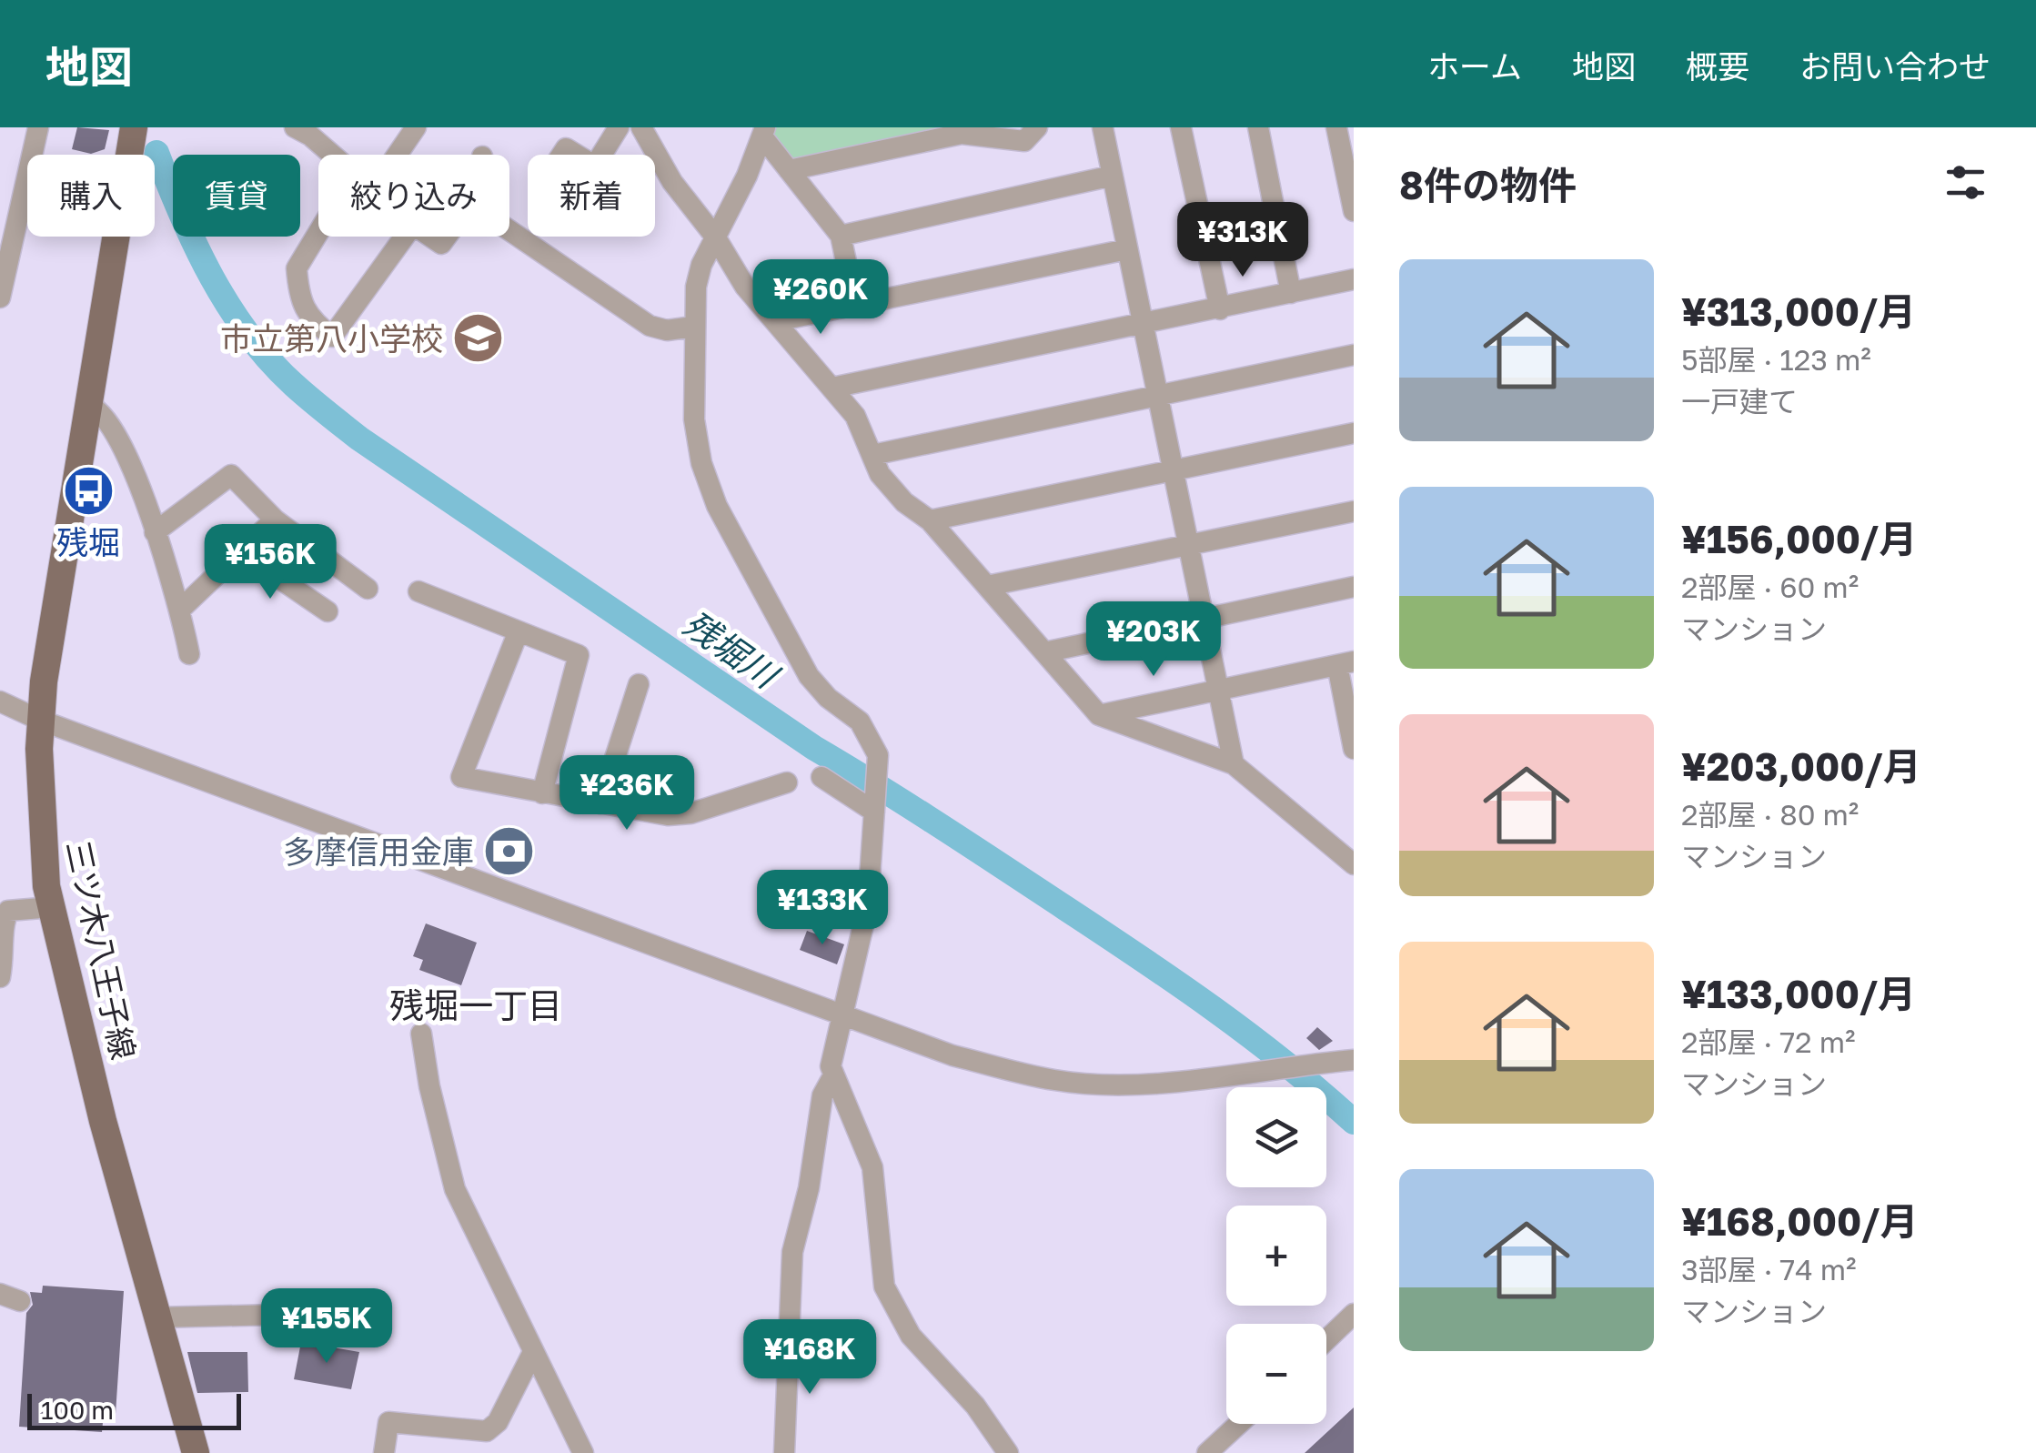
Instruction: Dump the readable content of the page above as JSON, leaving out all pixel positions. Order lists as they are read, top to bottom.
{
  "streets": {
    "main road": ["三ツ木八王子線"]
  },
  "districts": ["残堀一丁目"],
  "water": ["残堀川"],
  "places": {
    "school or university": ["市立第八小学校"],
    "bus stop": ["残堀"],
    "bank": ["多摩信用金庫"]
  },
  "scale_bar": "100 m",
  "page": {
    "header": "地図",
    "nav": [
      "ホーム",
      "地図",
      "概要",
      "お問い合わせ"
    ],
    "heading": "8件の物件",
    "chip": [
      "購入",
      "賃貸",
      "絞り込み",
      "新着"
    ],
    "price": [
      "¥313K",
      "¥260K",
      "¥156K",
      "¥203K",
      "¥236K",
      "¥133K",
      "¥155K",
      "¥168K"
    ],
    "list": [
      {
        "name": "¥313,000/月",
        "note": "5部屋 · 123 m² · 一戸建て"
      },
      {
        "name": "¥156,000/月",
        "note": "2部屋 · 60 m² · マンション"
      },
      {
        "name": "¥203,000/月",
        "note": "2部屋 · 80 m² · マンション"
      },
      {
        "name": "¥133,000/月",
        "note": "2部屋 · 72 m² · マンション"
      },
      {
        "name": "¥168,000/月",
        "note": "3部屋 · 74 m² · マンション"
      }
    ],
    "map_buttons": ["+", "−"],
    "scale": "100 m"
  }
}
